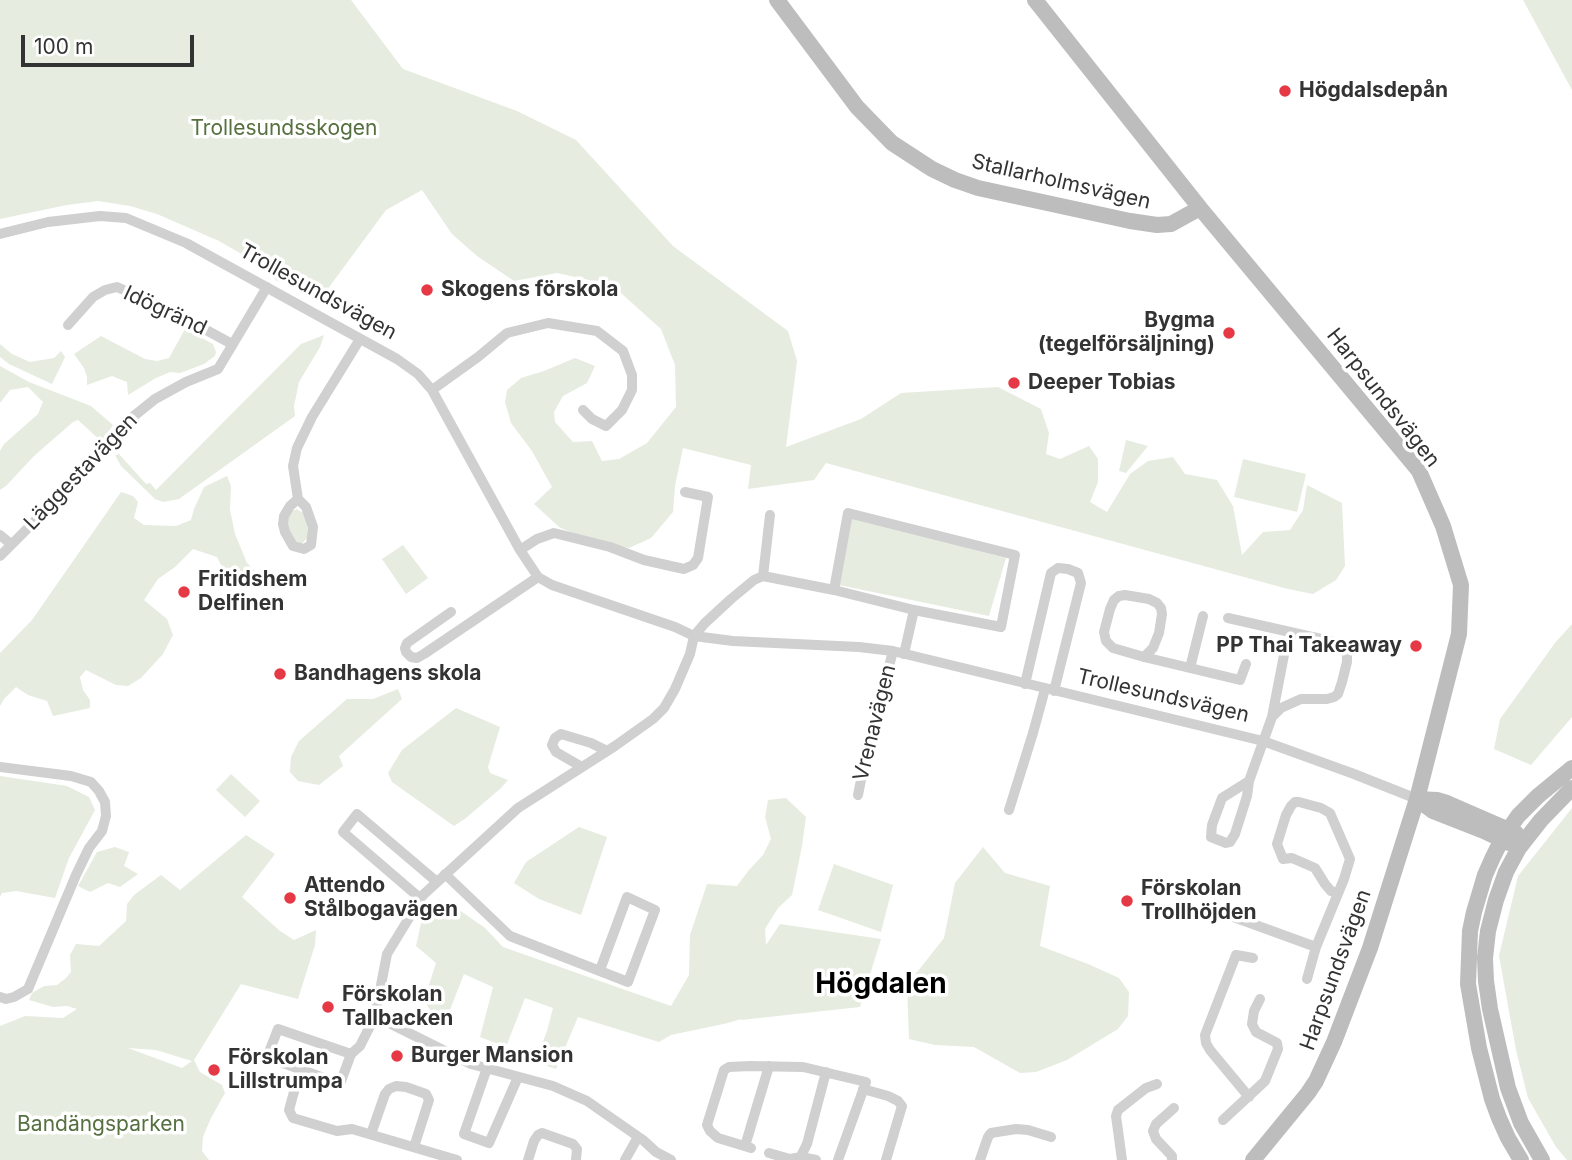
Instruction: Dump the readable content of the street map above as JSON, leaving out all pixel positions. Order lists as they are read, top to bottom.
{
  "streets": {
    "street": [
      "Stallarholmsvägen",
      "Trollesundsvägen",
      "Idögränd",
      "Harpsundsvägen",
      "Läggestavägen",
      "Vrenavägen"
    ]
  },
  "crossings": [
    ["Stallarholmsvägen", "Harpsundsvägen"],
    ["Trollesundsvägen", "Harpsundsvägen"],
    ["Trollesundsvägen", "Läggestavägen"],
    ["Trollesundsvägen", "Vrenavägen"],
    ["Idögränd", "Läggestavägen"]
  ],
  "districts": ["Högdalen"],
  "parks": ["Trollesundsskogen", "Bandängsparken"],
  "places": [
    "Högdalsdepån",
    "Skogens förskola",
    "Bygma (tegelförsäljning)",
    "Deeper Tobias",
    "Fritidshem Delfinen",
    "PP Thai Takeaway",
    "Bandhagens skola",
    "Attendo Stålbogavägen",
    "Förskolan Trollhöjden",
    "Förskolan Tallbacken",
    "Burger Mansion",
    "Förskolan Lillstrumpa"
  ],
  "scale_bar": "100 m"
}
